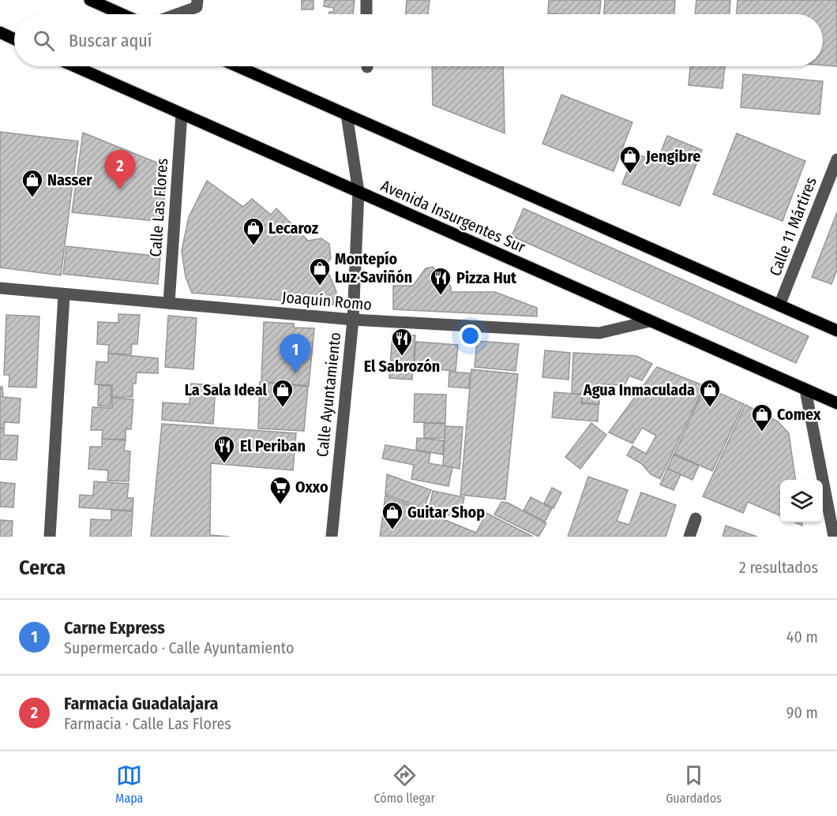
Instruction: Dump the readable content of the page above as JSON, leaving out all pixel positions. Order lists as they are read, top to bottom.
{
  "streets": {
    "main road": ["Avenida Insurgentes Sur"],
    "street": [
      "Calle Las Flores",
      "Calle 11 Mártires",
      "Joaquín Romo",
      "Calle Ayuntamiento"
    ]
  },
  "crossings": [
    ["Calle Las Flores", "Avenida Insurgentes Sur"],
    ["Calle Las Flores", "Joaquín Romo"],
    ["Avenida Insurgentes Sur", "Joaquín Romo"],
    ["Avenida Insurgentes Sur", "Calle Ayuntamiento"],
    ["Joaquín Romo", "Calle Ayuntamiento"]
  ],
  "places": {
    "shop": [
      "Jengibre",
      "Nasser",
      "Lecaroz",
      "Montepío Luz Saviñón",
      "La Sala Ideal",
      "Agua Inmaculada",
      "Comex",
      "Guitar Shop"
    ],
    "restaurant": ["Pizza Hut", "El Sabrozón", "El Periban"],
    "supermarket": ["Oxxo"]
  },
  "page": {
    "search": "Buscar aquí",
    "pins": ["2", "1"],
    "heading": ["Cerca", "2 resultados"],
    "list": [
      {
        "mark": "1",
        "name": "Carne Express",
        "note": "Supermercado · Calle Ayuntamiento",
        "value": "40 m"
      },
      {
        "mark": "2",
        "name": "Farmacia Guadalajara",
        "note": "Farmacia · Calle Las Flores",
        "value": "90 m"
      }
    ],
    "nav": ["Mapa", "Cómo llegar", "Guardados"]
  }
}
